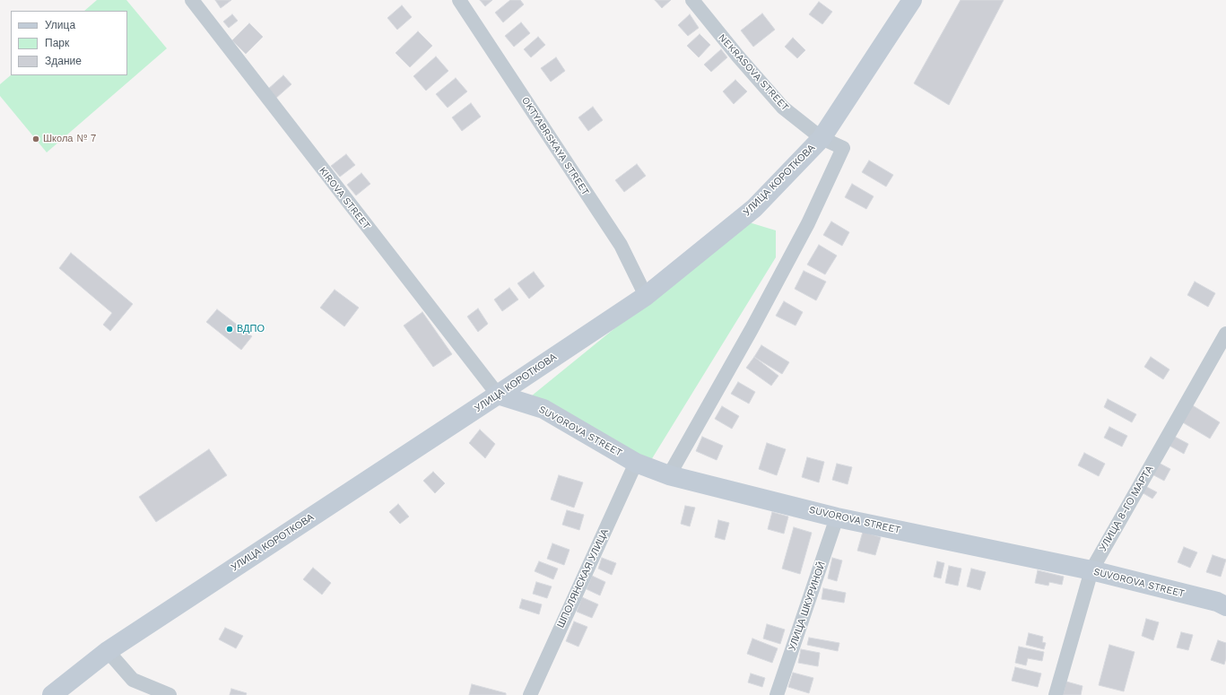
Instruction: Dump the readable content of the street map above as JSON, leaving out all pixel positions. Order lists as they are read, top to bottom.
{
  "streets": {
    "street": [
      "NEKRASOVA STREET",
      "OKTYABRSKAYA STREET",
      "УЛИЦА КОРОТКОВА",
      "KIROVA STREET",
      "SUVOROVA STREET",
      "УЛИЦА 8-ГО МАРТА",
      "ШПОЛЯНСКАЯ УЛИЦА",
      "УЛИЦА ШКУРИНОЙ"
    ]
  },
  "crossings": [
    ["NEKRASOVA STREET", "УЛИЦА КОРОТКОВА"],
    ["NEKRASOVA STREET", "SUVOROVA STREET"],
    ["OKTYABRSKAYA STREET", "УЛИЦА КОРОТКОВА"],
    ["УЛИЦА КОРОТКОВА", "KIROVA STREET"],
    ["УЛИЦА КОРОТКОВА", "SUVOROVA STREET"],
    ["KIROVA STREET", "SUVOROVA STREET"],
    ["SUVOROVA STREET", "УЛИЦА 8-ГО МАРТА"],
    ["SUVOROVA STREET", "ШПОЛЯНСКАЯ УЛИЦА"],
    ["SUVOROVA STREET", "УЛИЦА ШКУРИНОЙ"]
  ],
  "places": ["Школа № 7", "ВДПО"],
  "legend": ["Улица", "Парк", "Здание"]
}
